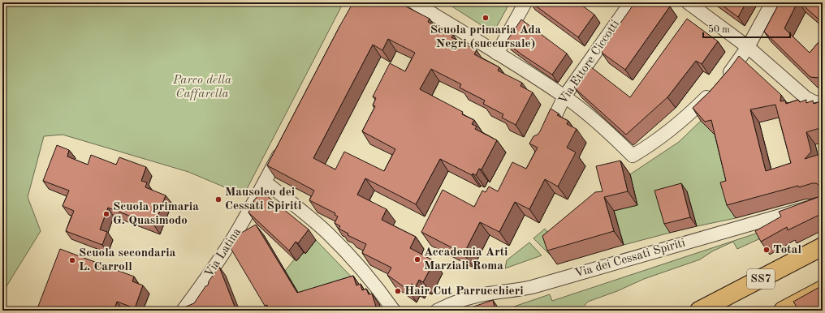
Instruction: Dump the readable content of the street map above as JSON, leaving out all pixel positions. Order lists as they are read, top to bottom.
{
  "streets": {
    "main road": ["SS7"],
    "street": ["Via Ettore Ciccotti", "Via Latina", "Via dei Cessati Spiriti"]
  },
  "parks": ["Parco della Caffarella"],
  "places": [
    "Scuola primaria Ada Negri (succursale)",
    "Mausoleo dei Cessati Spiriti",
    "Scuola primaria G. Quasimodo",
    "Total",
    "Accademia Arti Marziali Roma",
    "Scuola secondaria L. Carroll",
    "Hair Cut Parrucchieri"
  ],
  "scale_bar": "50 m"
}
